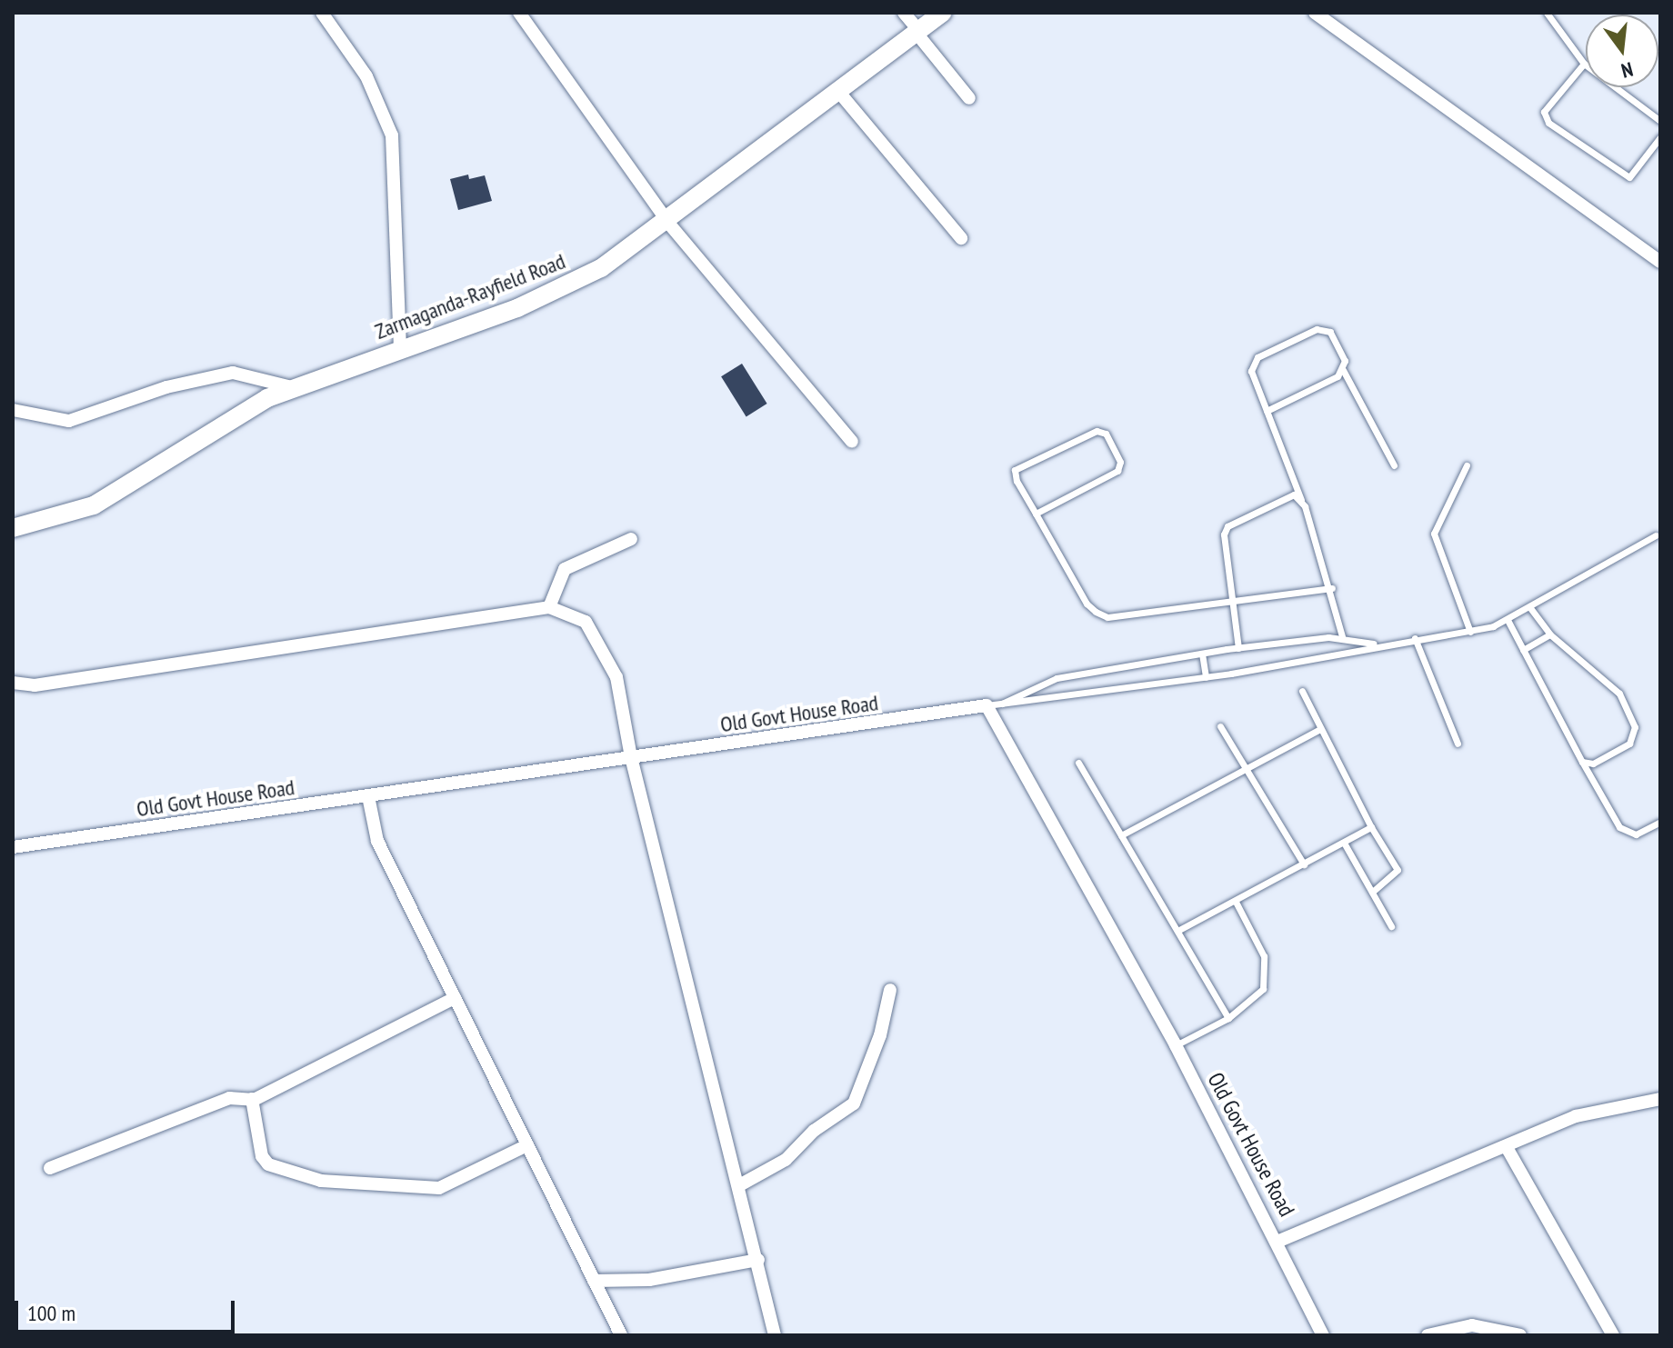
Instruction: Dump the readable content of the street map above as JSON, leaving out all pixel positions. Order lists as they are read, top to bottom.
{
  "streets": {
    "street": ["Zarmaganda-Rayfield Road", "Old Govt House Road"]
  },
  "scale_bar": "100 m",
  "north": "bottom"
}
